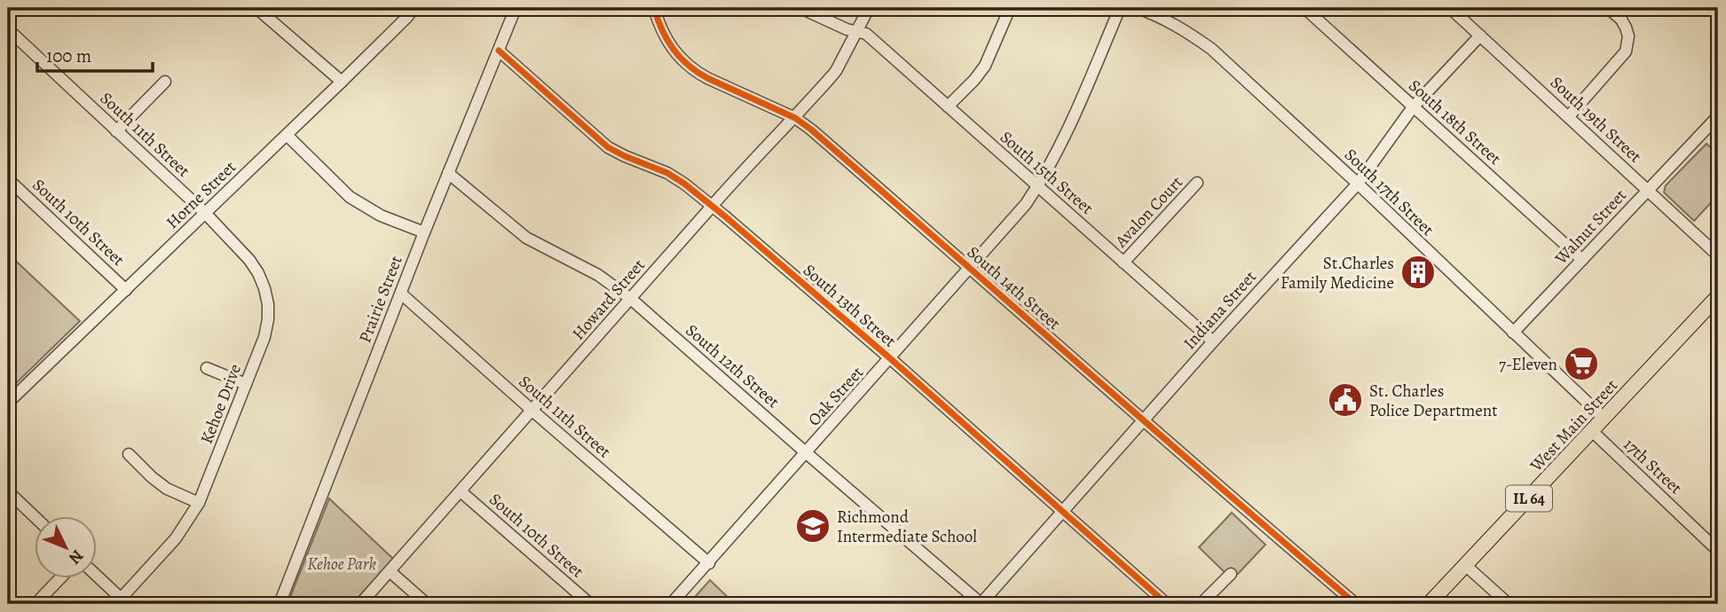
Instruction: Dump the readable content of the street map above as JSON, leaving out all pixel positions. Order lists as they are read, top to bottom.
{
  "streets": {
    "main road": ["West Main Street", "IL 64"],
    "street": [
      "South 19th Street",
      "South 18th Street",
      "South 11th Street",
      "South 15th Street",
      "South 17th Street",
      "Horne Street",
      "Avalon Court",
      "South 10th Street",
      "Walnut Street",
      "South 14th Street",
      "Prairie Street",
      "Howard Street",
      "South 13th Street",
      "Indiana Street",
      "South 12th Street",
      "Oak Street",
      "Kehoe Drive",
      "17th Street"
    ]
  },
  "crossings": [
    ["South 19th Street", "Walnut Street"],
    ["South 19th Street", "Indiana Street"],
    ["South 18th Street", "Walnut Street"],
    ["South 18th Street", "Indiana Street"],
    ["South 11th Street", "Horne Street"],
    ["South 11th Street", "Prairie Street"],
    ["South 11th Street", "Howard Street"],
    ["South 11th Street", "Oak Street"],
    ["South 11th Street", "Kehoe Drive"],
    ["South 15th Street", "Avalon Court"],
    ["South 15th Street", "Howard Street"],
    ["South 15th Street", "Indiana Street"],
    ["South 15th Street", "Oak Street"],
    ["South 17th Street", "Walnut Street"],
    ["South 17th Street", "Indiana Street"],
    ["South 17th Street", "West Main Street"],
    ["Horne Street", "South 10th Street"],
    ["Horne Street", "Kehoe Drive"],
    ["South 10th Street", "Howard Street"],
    ["South 14th Street", "Howard Street"],
    ["South 14th Street", "Indiana Street"],
    ["South 14th Street", "Oak Street"],
    ["Prairie Street", "South 13th Street"],
    ["Prairie Street", "South 12th Street"],
    ["Howard Street", "South 13th Street"],
    ["Howard Street", "South 12th Street"],
    ["South 13th Street", "Indiana Street"],
    ["South 13th Street", "Oak Street"],
    ["Indiana Street", "South 12th Street"],
    ["South 12th Street", "Oak Street"],
    ["West Main Street", "17th Street"]
  ],
  "parks": ["Kehoe Park"],
  "places": {
    "building": ["St.Charles Family Medicine"],
    "supermarket": ["7-Eleven"],
    "public building": ["St. Charles Police Department"],
    "school or university": ["Richmond Intermediate School"]
  },
  "scale_bar": "100 m",
  "north": "bottom right"
}
